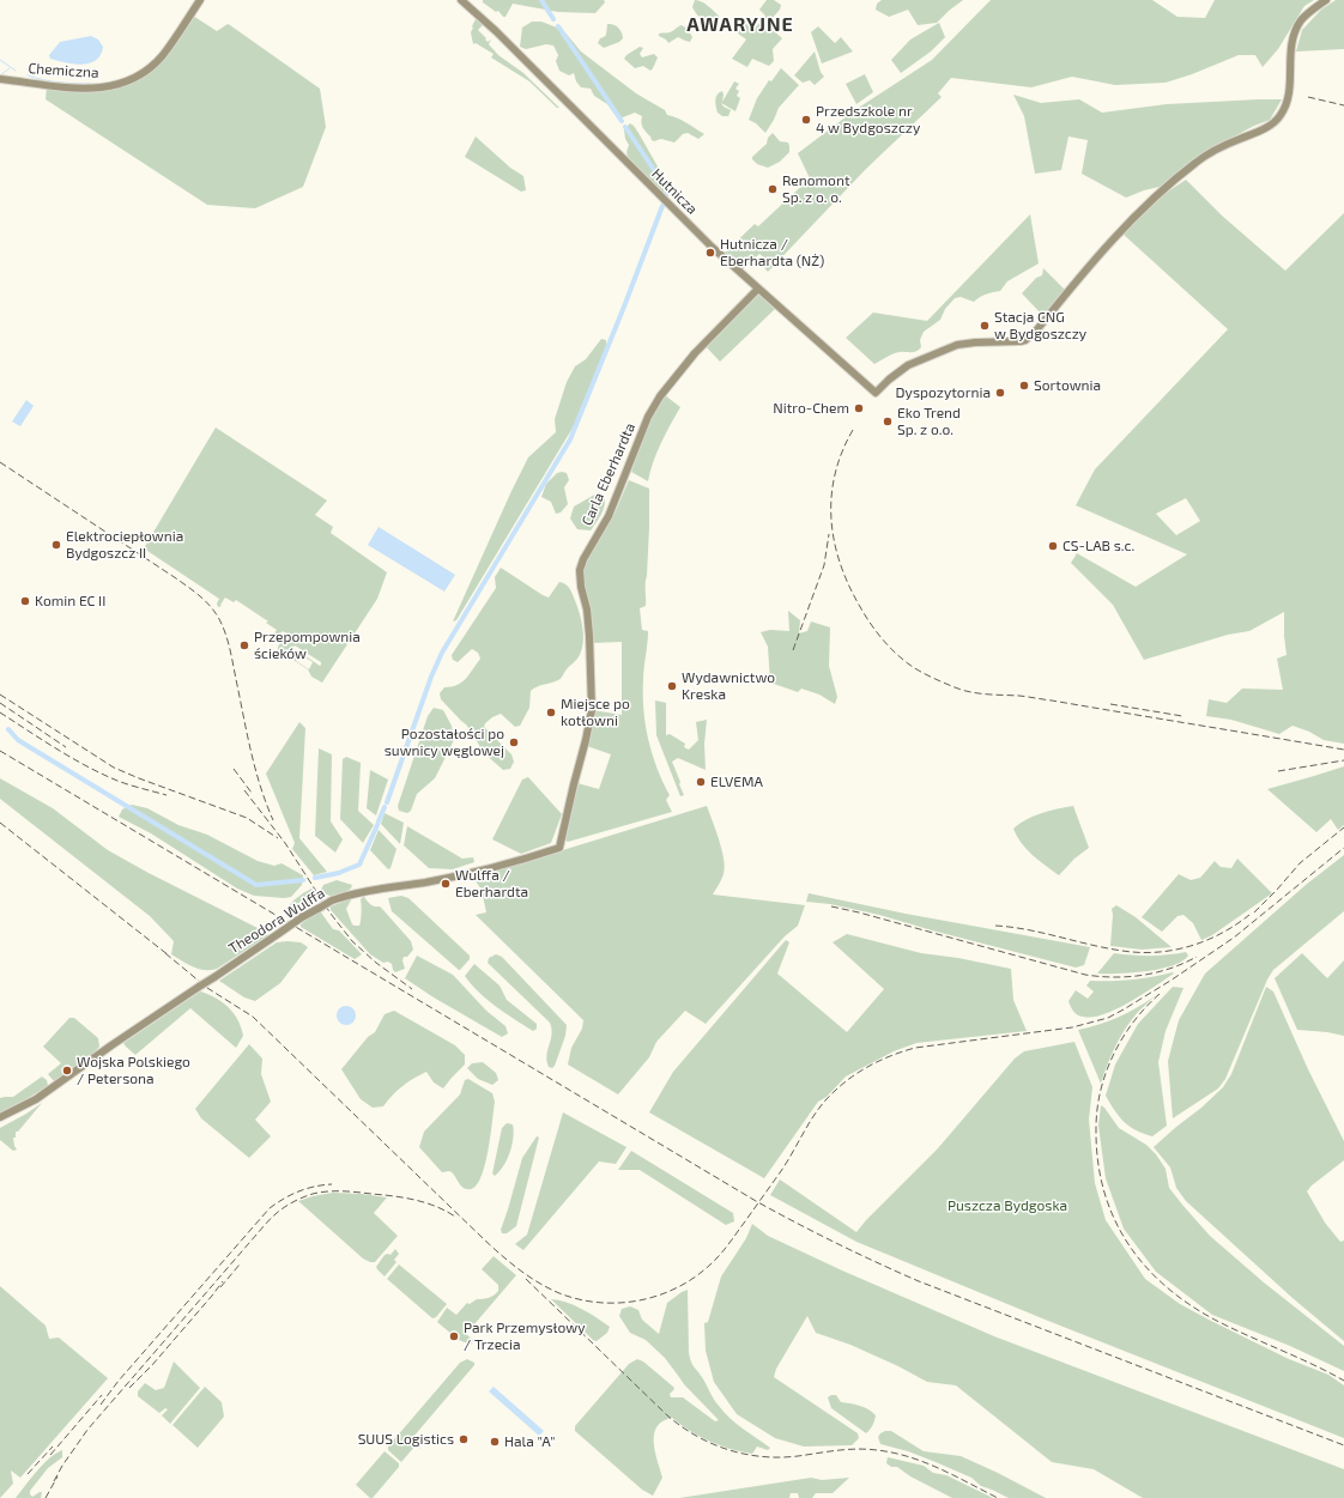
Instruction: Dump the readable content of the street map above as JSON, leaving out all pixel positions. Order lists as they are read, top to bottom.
{
  "streets": {
    "street": [
      "Chemiczna",
      "Hutnicza",
      "Carla Eberhardta",
      "Theodora Wulffa"
    ]
  },
  "crossings": [
    ["Hutnicza", "Carla Eberhardta"],
    ["Carla Eberhardta", "Theodora Wulffa"]
  ],
  "districts": ["AWARYJNE"],
  "parks": ["Puszcza Bydgoska"],
  "places": [
    "Przedszkole nr 4 w Bydgoszczy",
    "Renomont Sp. z o. o.",
    "Hutnicza / Eberhardta (NŻ)",
    "Stacja CNG w Bydgoszczy",
    "Sortownia",
    "Dyspozytornia",
    "Nitro-Chem",
    "Eko Trend Sp. z o.o.",
    "Elektrociepłownia Bydgoszcz II",
    "CS-LAB s.c.",
    "Komin EC II",
    "Przepompownia ścieków",
    "Wydawnictwo Kreska",
    "Miejsce po kotłowni",
    "Pozostałości po suwnicy węglowej",
    "ELVEMA",
    "Wulffa / Eberhardta",
    "Wojska Polskiego / Petersona",
    "Park Przemysłowy / Trzecia",
    "SUUS Logistics",
    "Hala \"A\""
  ]
}
